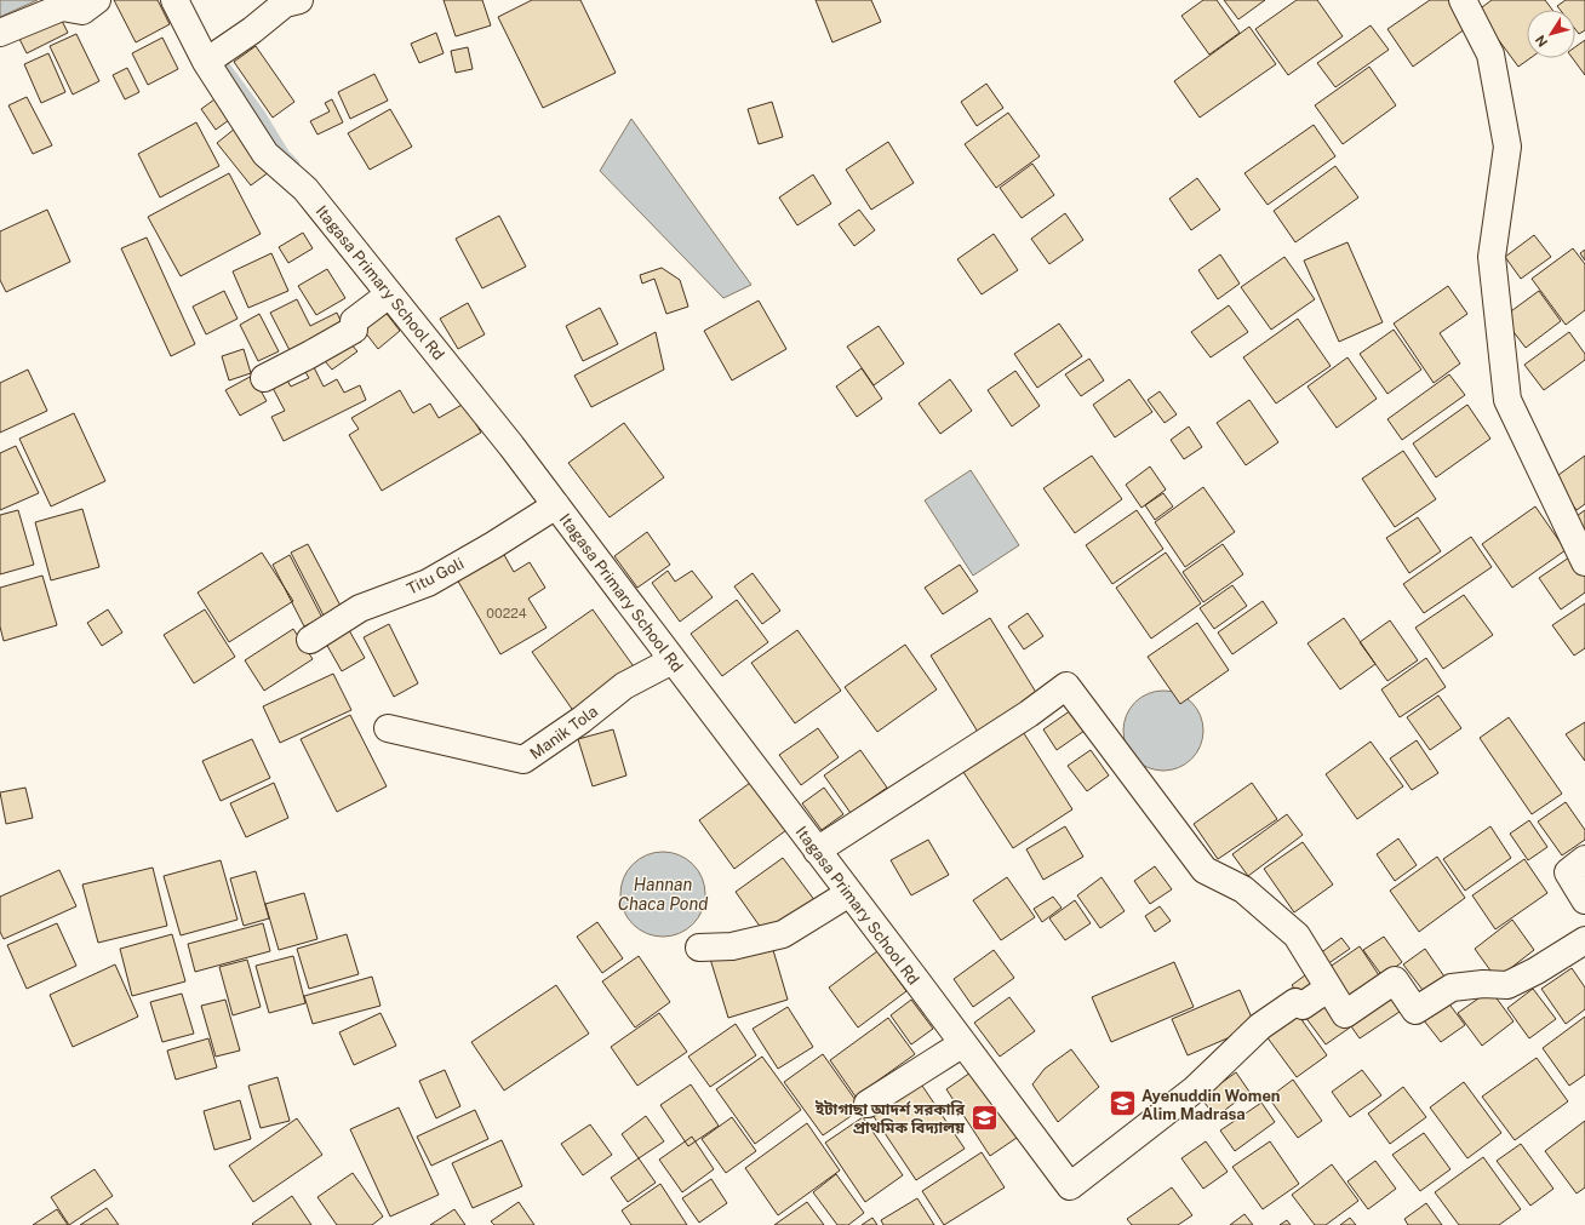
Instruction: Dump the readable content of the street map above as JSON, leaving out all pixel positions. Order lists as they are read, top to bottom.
{
  "streets": {
    "street": ["Itagasa Primary School Rd", "Titu Goli", "Manik Tola"]
  },
  "crossings": [
    ["Itagasa Primary School Rd", "Titu Goli"],
    ["Itagasa Primary School Rd", "Manik Tola"]
  ],
  "water": ["Hannan Chaca Pond"],
  "places": {
    "school or university": ["Ayenuddin Women Alim Madrasa", "ইটাগাছা আদর্শ সরকারি প্রাথমিক বিদ্যালয়"]
  },
  "house_numbers": ["00224"],
  "north": "bottom left"
}
